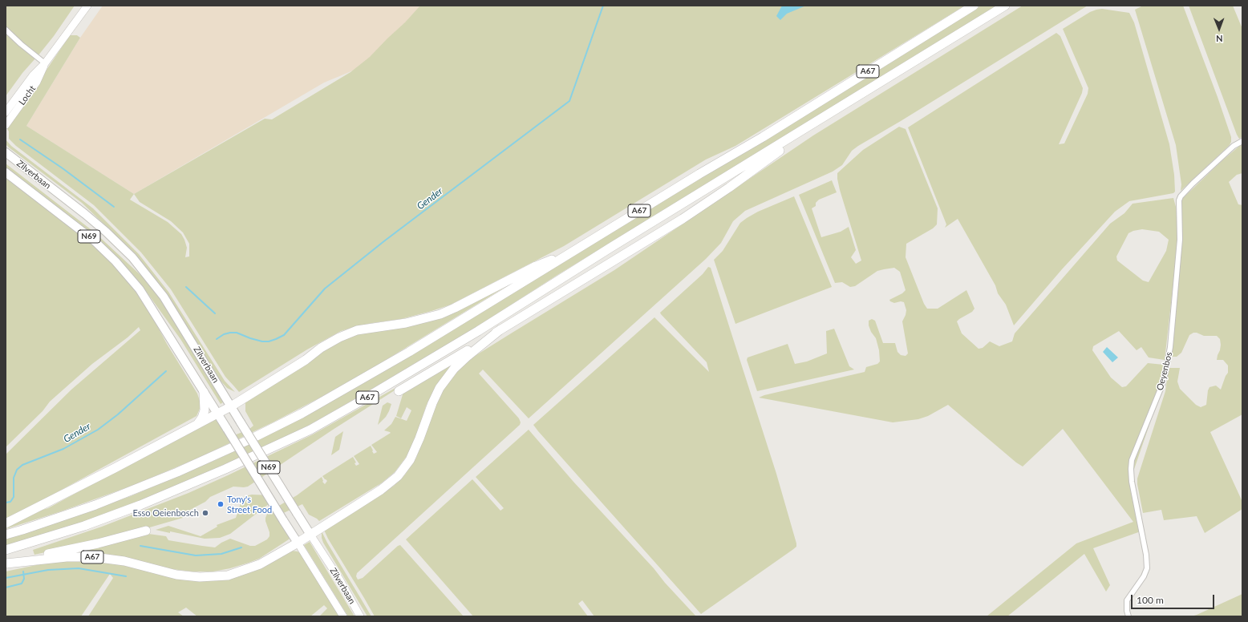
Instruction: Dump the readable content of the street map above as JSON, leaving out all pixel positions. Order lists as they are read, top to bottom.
{
  "streets": {
    "highway": ["A67"],
    "main road": ["Zilverbaan", "N69"],
    "street": ["Locht", "Oeyenbos"]
  },
  "crossings": [
    ["A67", "Zilverbaan"]
  ],
  "water": ["Gender"],
  "places": ["Tony's Street Food", "Esso Oeienbosch"],
  "scale_bar": "100 m",
  "north": "bottom"
}
